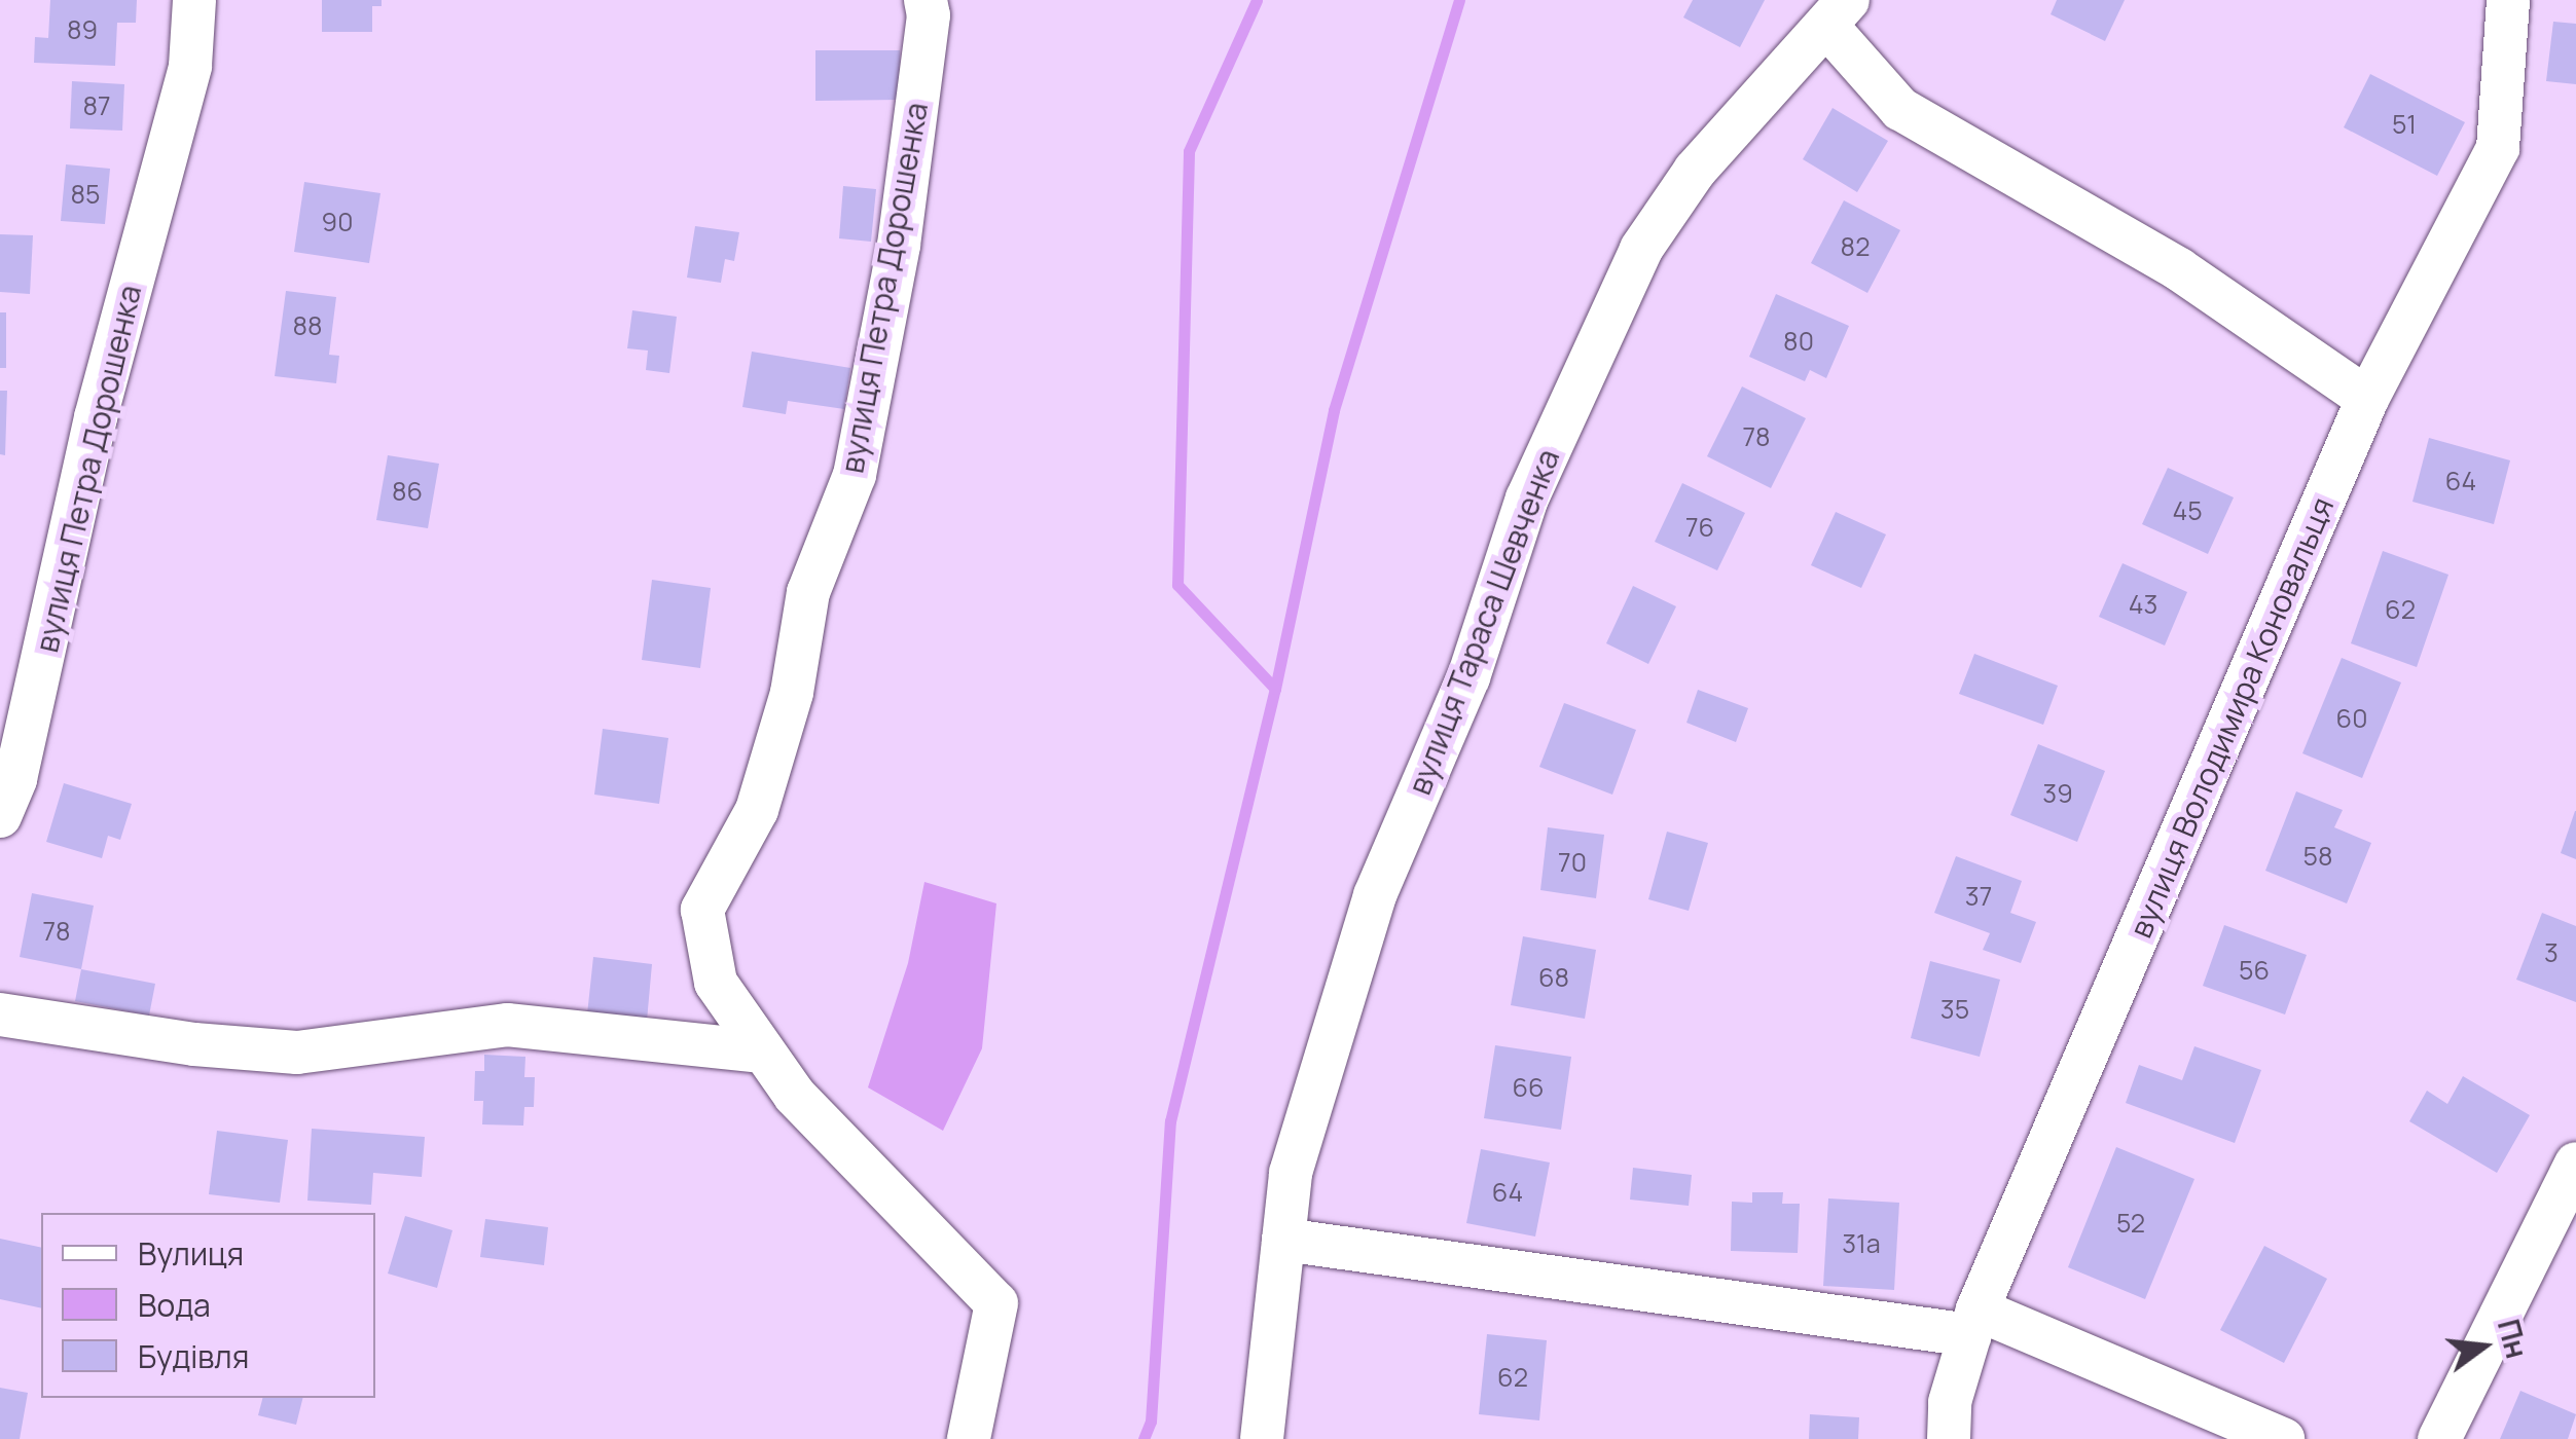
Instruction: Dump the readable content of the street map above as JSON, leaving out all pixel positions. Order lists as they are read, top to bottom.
{
  "streets": {
    "street": ["вулиця Петра Дорошенка", "вулиця Тараса Шевченка", "вулиця Володимира Коновальця"]
  },
  "house_numbers": [
    "89",
    "87",
    "51",
    "85",
    "90",
    "82",
    "88",
    "80",
    "78",
    "64",
    "86",
    "45",
    "76",
    "43",
    "62",
    "60",
    "39",
    "58",
    "70",
    "37",
    "78",
    "3",
    "56",
    "68",
    "35",
    "66",
    "64",
    "52",
    "31а",
    "62"
  ],
  "legend": ["Вулиця", "Вода", "Будівля"],
  "north": "right"
}
